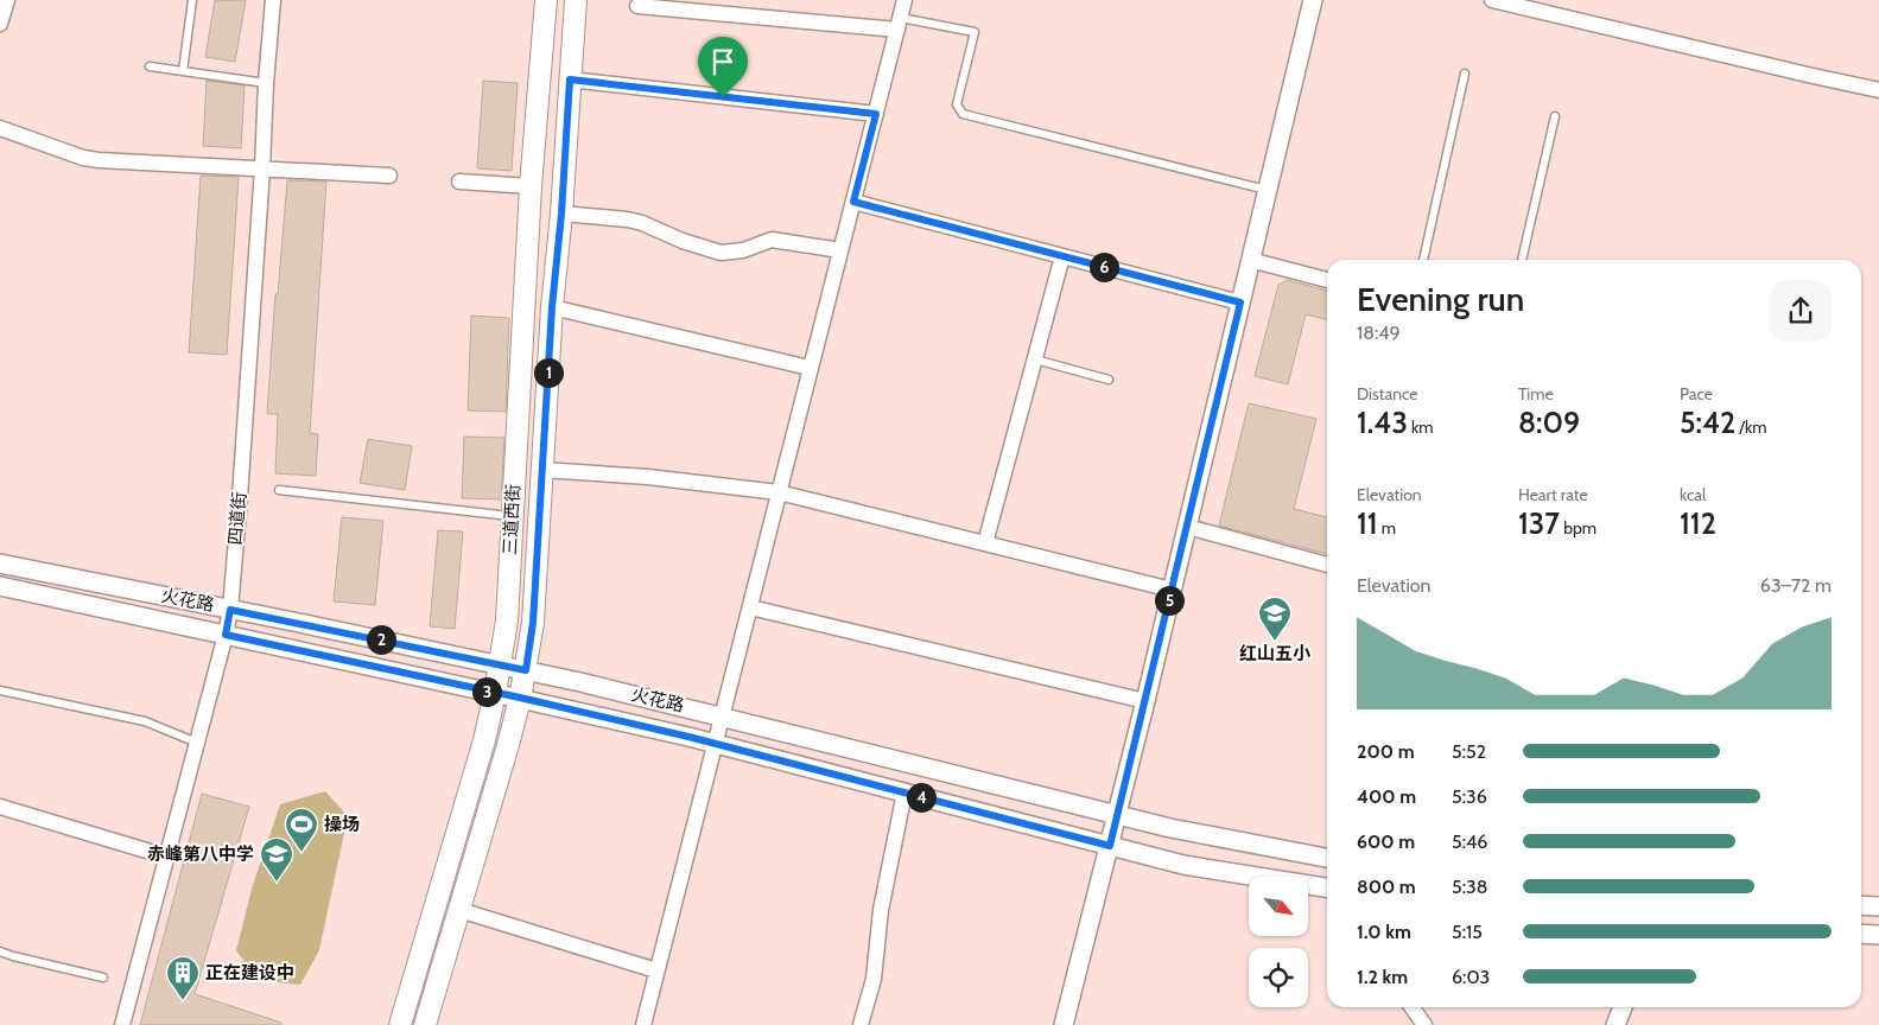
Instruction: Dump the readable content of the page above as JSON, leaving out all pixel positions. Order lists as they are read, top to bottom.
{
  "streets": {
    "main road": ["三道西街"],
    "street": ["四道街", "火花路"]
  },
  "crossings": [
    ["四道街", "火花路"],
    ["三道西街", "火花路"]
  ],
  "places": {
    "school or university": ["红山五小", "赤峰第八中学"],
    "sports": ["操场"],
    "building": ["正在建设中"]
  },
  "north": "bottom right",
  "page": {
    "pins": [
      "6",
      "1",
      "5",
      "2",
      "3",
      "4"
    ],
    "heading": ["Evening run", "18:49"],
    "stats": [
      ["Distance", "1.43 km"],
      ["Time", "8:09"],
      ["Pace", "5:42 /km"],
      ["Elevation", "11 m"],
      ["Heart rate", "137 bpm"],
      ["kcal", "112"]
    ],
    "chart": ["Elevation", "63–72 m"],
    "list": [
      {
        "name": "200 m",
        "note": "5:52"
      },
      {
        "name": "400 m",
        "note": "5:36"
      },
      {
        "name": "600 m",
        "note": "5:46"
      },
      {
        "name": "800 m",
        "note": "5:38"
      },
      {
        "name": "1.0 km",
        "note": "5:15"
      },
      {
        "name": "1.2 km",
        "note": "6:03"
      }
    ]
  }
}
